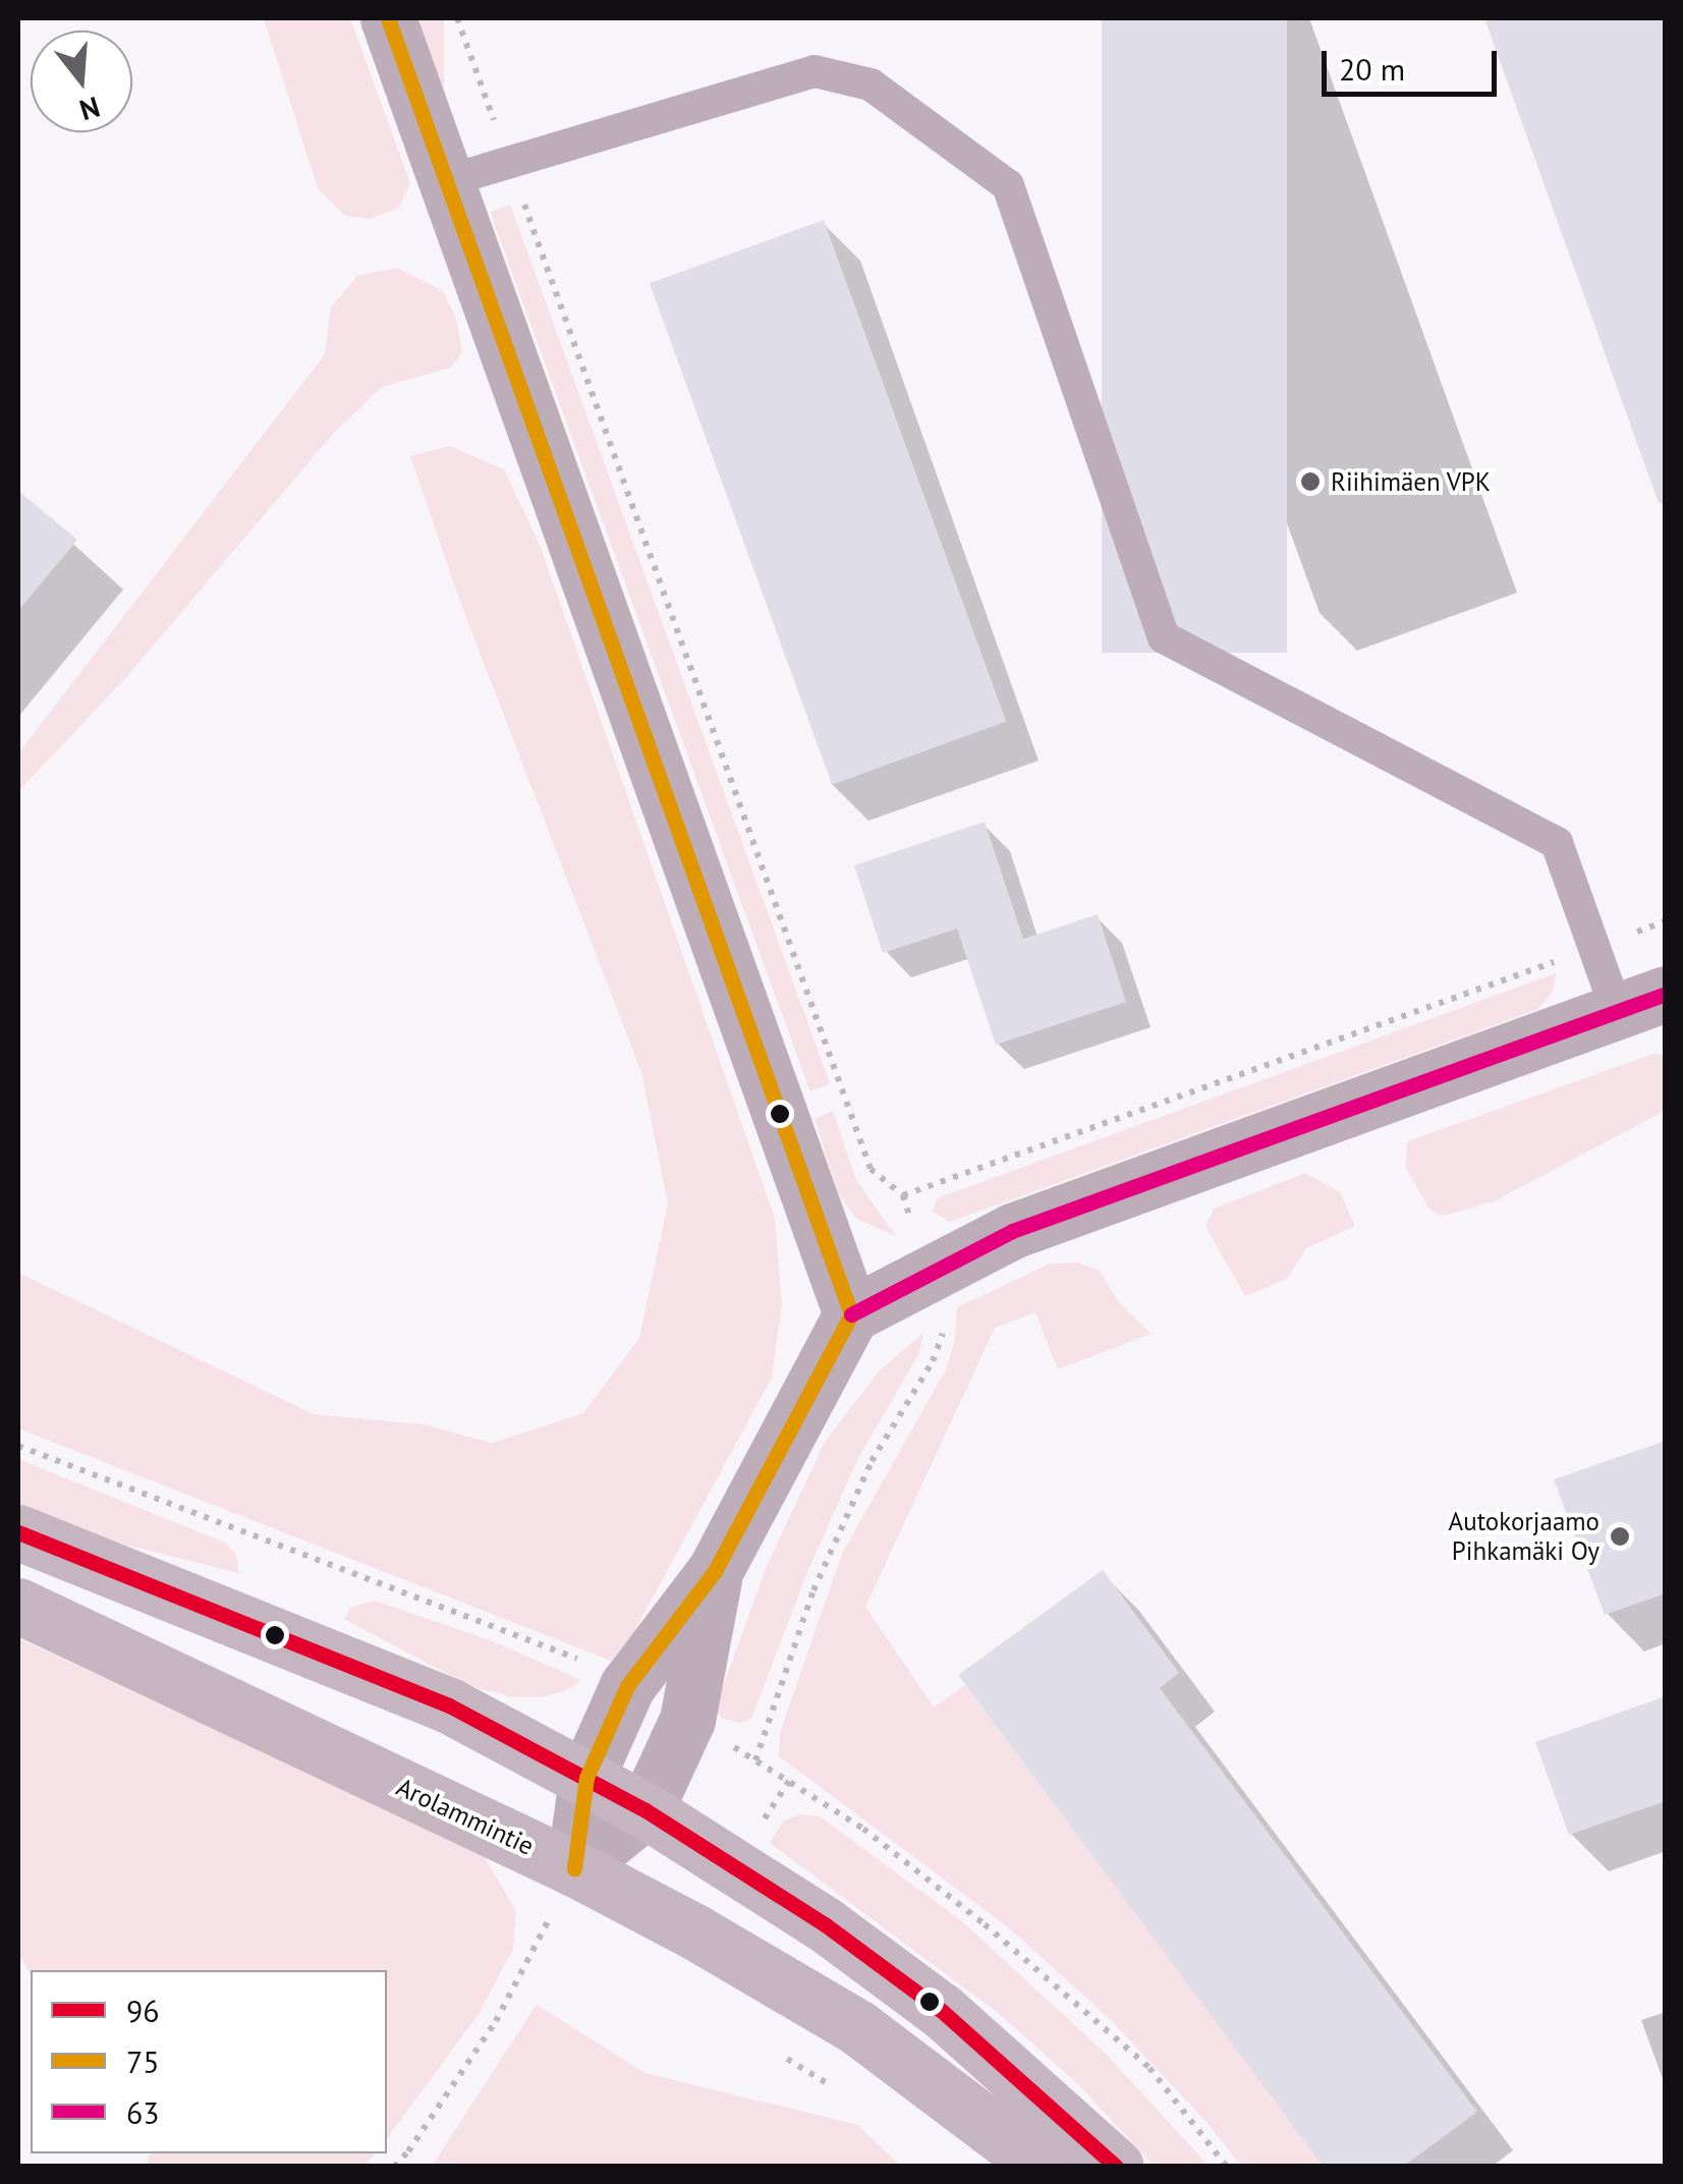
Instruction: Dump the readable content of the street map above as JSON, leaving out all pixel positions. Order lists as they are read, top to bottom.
{
  "streets": {
    "street": ["Arolammintie"]
  },
  "places": ["Riihimäen VPK", "Autokorjaamo Pihkamäki Oy"],
  "lines": ["transit line 75", "transit line 63", "transit line 96"],
  "legend": ["96", "75", "63"],
  "scale_bar": "20 m",
  "north": "bottom"
}
